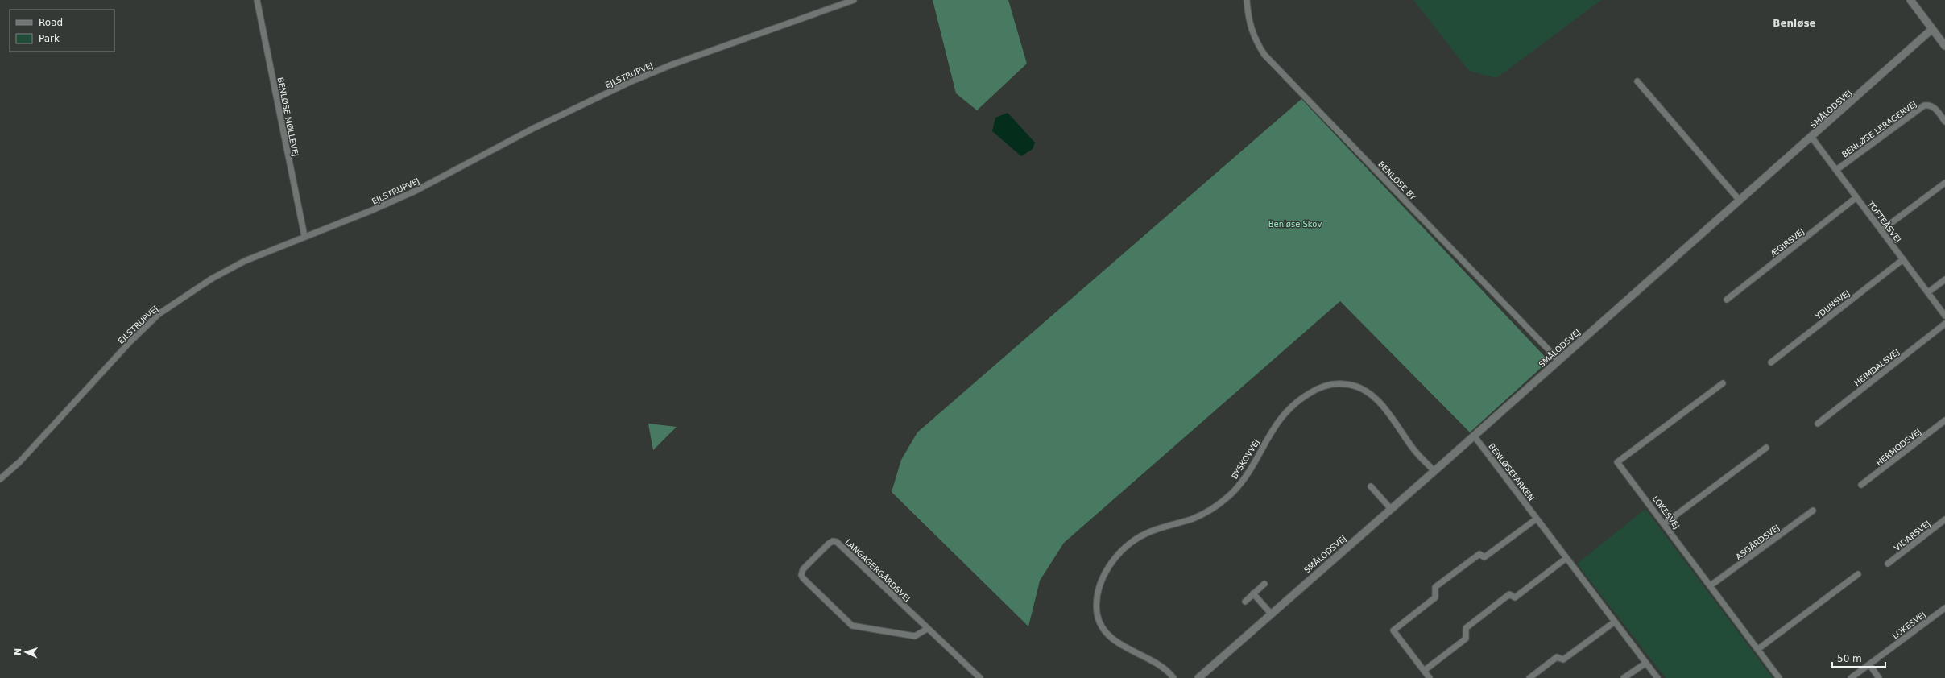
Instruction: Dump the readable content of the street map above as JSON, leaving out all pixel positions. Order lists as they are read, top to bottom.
{
  "streets": {
    "street": [
      "EJLSTRUPVEJ",
      "SMÅLODSVEJ",
      "BENLØSE MØLLEVEJ",
      "BENLØSE LERAGERVEJ",
      "BENLØSE BY",
      "TOFTEÅSVEJ",
      "ÆGIRSVEJ",
      "YDUNSVEJ",
      "HEIMDALSVEJ",
      "HERMODSVEJ",
      "BYSKOVVEJ",
      "BENLØSEPARKEN",
      "LOKESVEJ",
      "VIDARSVEJ",
      "ASGÅRDSVEJ",
      "LANGAGERGÅRDSVEJ"
    ]
  },
  "crossings": [
    ["EJLSTRUPVEJ", "BENLØSE MØLLEVEJ"],
    ["SMÅLODSVEJ", "BENLØSE BY"],
    ["SMÅLODSVEJ", "TOFTEÅSVEJ"],
    ["SMÅLODSVEJ", "BYSKOVVEJ"],
    ["SMÅLODSVEJ", "BENLØSEPARKEN"],
    ["BENLØSE LERAGERVEJ", "TOFTEÅSVEJ"],
    ["TOFTEÅSVEJ", "ÆGIRSVEJ"],
    ["TOFTEÅSVEJ", "YDUNSVEJ"],
    ["LOKESVEJ", "ASGÅRDSVEJ"]
  ],
  "districts": ["Benløse"],
  "parks": ["Benløse Skov"],
  "legend": ["Road", "Park"],
  "scale_bar": "50 m",
  "north": "left"
}
